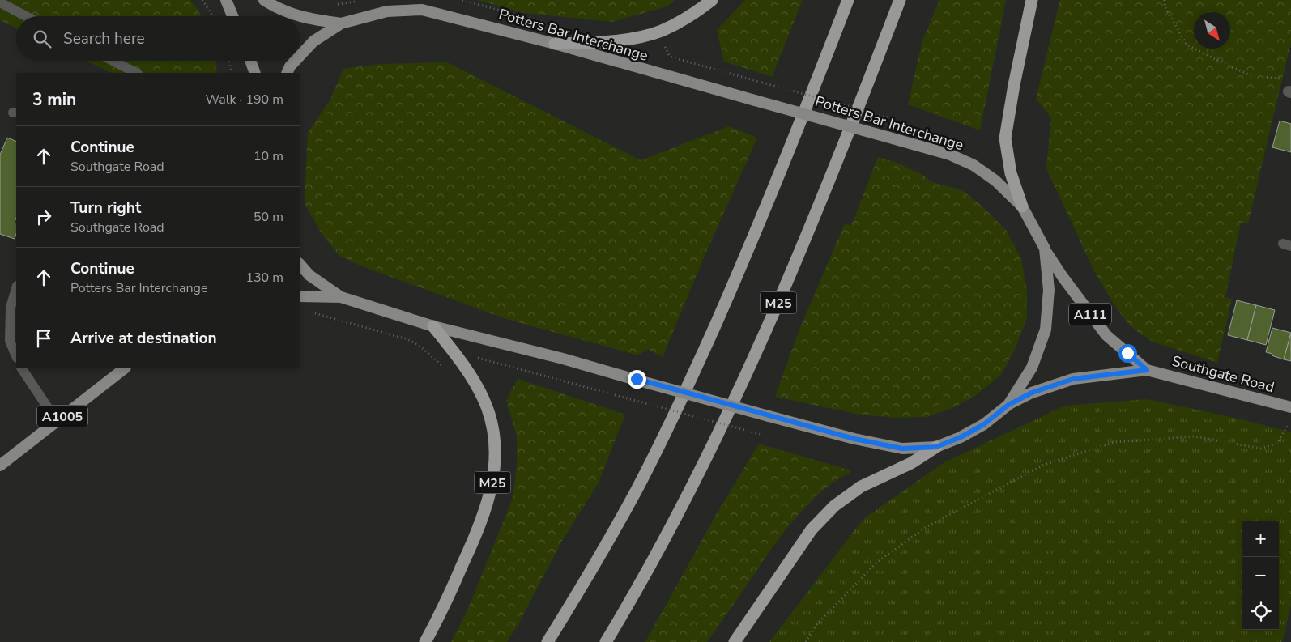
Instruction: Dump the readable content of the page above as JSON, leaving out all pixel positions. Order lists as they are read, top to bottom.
{
  "streets": {
    "highway": ["M25"],
    "main road": [
      "Potters Bar Interchange",
      "A111",
      "Southgate Road",
      "A1005"
    ]
  },
  "crossings": [
    ["Potters Bar Interchange", "M25"],
    ["Potters Bar Interchange", "Southgate Road"]
  ],
  "north": "bottom right",
  "page": {
    "search": "Search here",
    "heading": ["3 min", "Walk · 190 m"],
    "list": [
      ["Continue", "Southgate Road", "10 m"],
      ["Turn right", "Southgate Road", "50 m"],
      ["Continue", "Potters Bar Interchange", "130 m"],
      "Arrive at destination"
    ],
    "map_buttons": ["+", "−"]
  }
}
